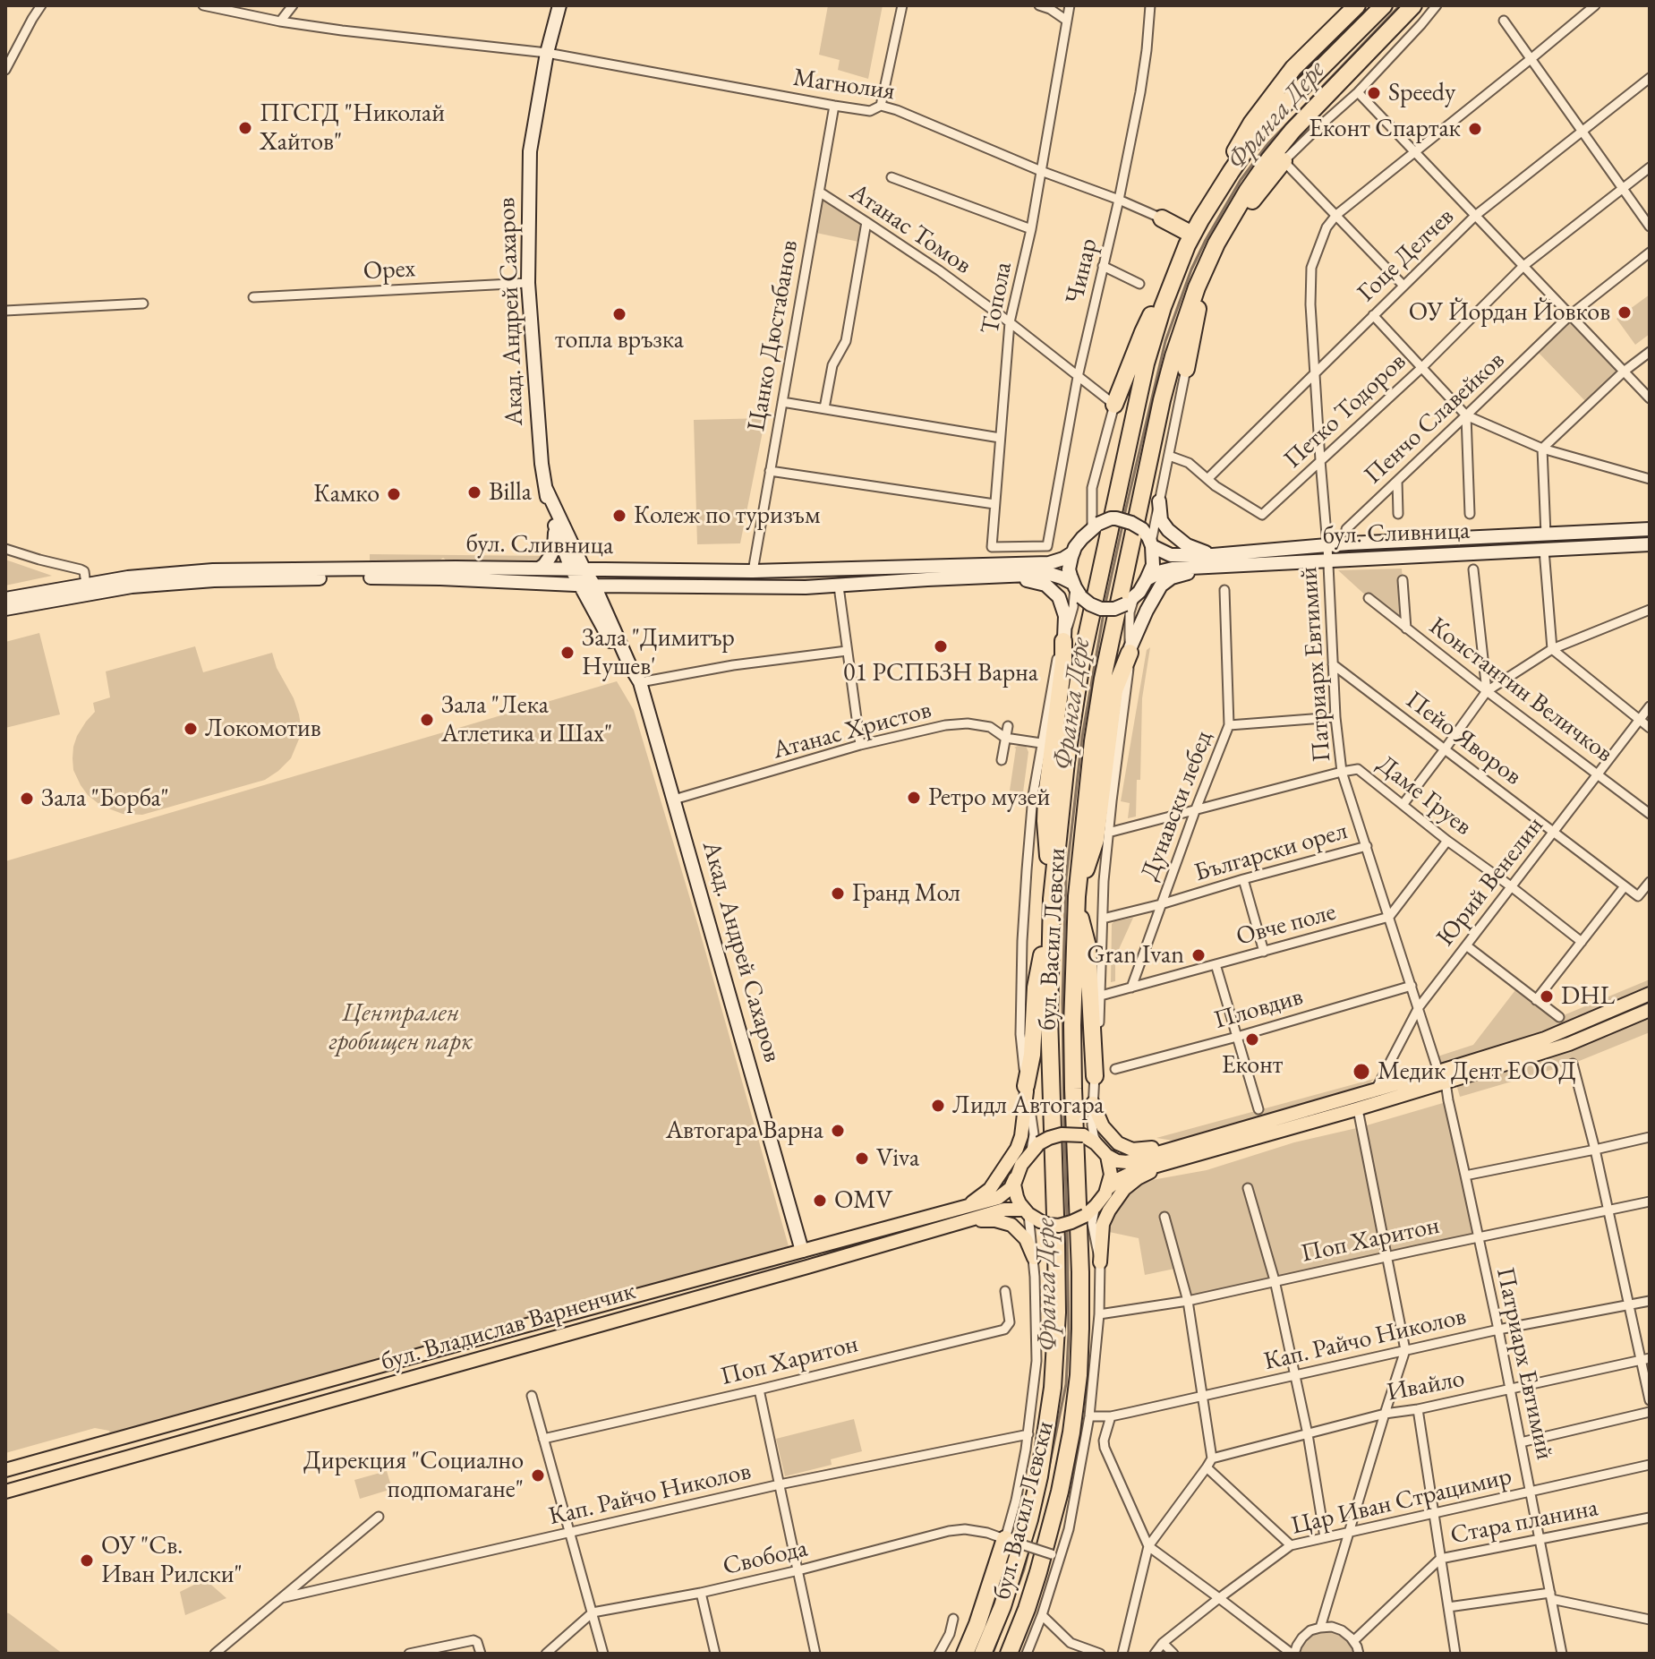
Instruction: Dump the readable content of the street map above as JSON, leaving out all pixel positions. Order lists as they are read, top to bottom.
{
  "streets": {
    "highway": ["бул. Васил Левски"],
    "main road": ["Акад. Андрей Сахаров", "бул. Сливница", "бул. Владислав Варненчик"],
    "street": [
      "Магнолия",
      "Атанас Томов",
      "Гоце Делчев",
      "Орех",
      "Чинар",
      "Топола",
      "Цанко Дюстабанов",
      "Петко Тодоров",
      "Пенчо Славейков",
      "Патриарх Евтимий",
      "Константин Величков",
      "Атанас Христов",
      "Пейо Яворов",
      "Даме Груев",
      "Дунавски лебед",
      "Български орел",
      "Юрий Венелин",
      "Овче поле",
      "Пловдив",
      "Поп Харитон",
      "Кап. Райчо Николов",
      "Ивайло",
      "Цар Иван Страцимир",
      "Стара планина",
      "Свобода"
    ]
  },
  "crossings": [
    ["Магнолия", "Чинар"],
    ["Магнолия", "Топола"],
    ["Магнолия", "Акад. Андрей Сахаров"],
    ["Магнолия", "Цанко Дюстабанов"],
    ["Атанас Томов", "Чинар"],
    ["Атанас Томов", "Топола"],
    ["Атанас Томов", "Цанко Дюстабанов"],
    ["Гоце Делчев", "Петко Тодоров"],
    ["Гоце Делчев", "Патриарх Евтимий"],
    ["Орех", "Акад. Андрей Сахаров"],
    ["Чинар", "Топола"],
    ["Акад. Андрей Сахаров", "бул. Сливница"],
    ["Акад. Андрей Сахаров", "Атанас Христов"],
    ["Акад. Андрей Сахаров", "бул. Владислав Варненчик"],
    ["Цанко Дюстабанов", "бул. Сливница"],
    ["Петко Тодоров", "Патриарх Евтимий"],
    ["бул. Сливница", "Патриарх Евтимий"],
    ["Патриарх Евтимий", "Пейо Яворов"],
    ["Патриарх Евтимий", "Даме Груев"],
    ["Патриарх Евтимий", "Български орел"],
    ["Патриарх Евтимий", "Юрий Венелин"],
    ["Патриарх Евтимий", "Овче поле"],
    ["Патриарх Евтимий", "Пловдив"],
    ["Патриарх Евтимий", "Поп Харитон"],
    ["Патриарх Евтимий", "Кап. Райчо Николов"],
    ["Патриарх Евтимий", "Ивайло"],
    ["Патриарх Евтимий", "Цар Иван Страцимир"],
    ["Патриарх Евтимий", "Стара планина"],
    ["Константин Величков", "Юрий Венелин"],
    ["Пейо Яворов", "Юрий Венелин"],
    ["Даме Груев", "Юрий Венелин"],
    ["Дунавски лебед", "Български орел"],
    ["Дунавски лебед", "Овче поле"]
  ],
  "water": ["Франга Дере"],
  "parks": ["Централен гробищен парк"],
  "places": [
    "Speedy",
    "ПГСГД \"Николай Хайтов\"",
    "Еконт Спартак",
    "ОУ Йордан Йовков",
    "топла връзка",
    "Billa",
    "Камко",
    "Колеж по туризъм",
    "01 РСПБЗН Варна",
    "Зала \"Димитър Нушев'",
    "Зала \"Лека Атлетика и Шах\"",
    "Локомотив",
    "Ретро музей",
    "Зала \"Борба\"",
    "Гранд Мол",
    "Gran Ivan",
    "DHL",
    "Еконт",
    "Медик Дент ЕООД",
    "Лидл Автогара",
    "Автогара Варна",
    "Viva",
    "OMV",
    "Дирекция \"Социално подпомагане\"",
    "ОУ \"Св. Иван Рилски\""
  ]
}
